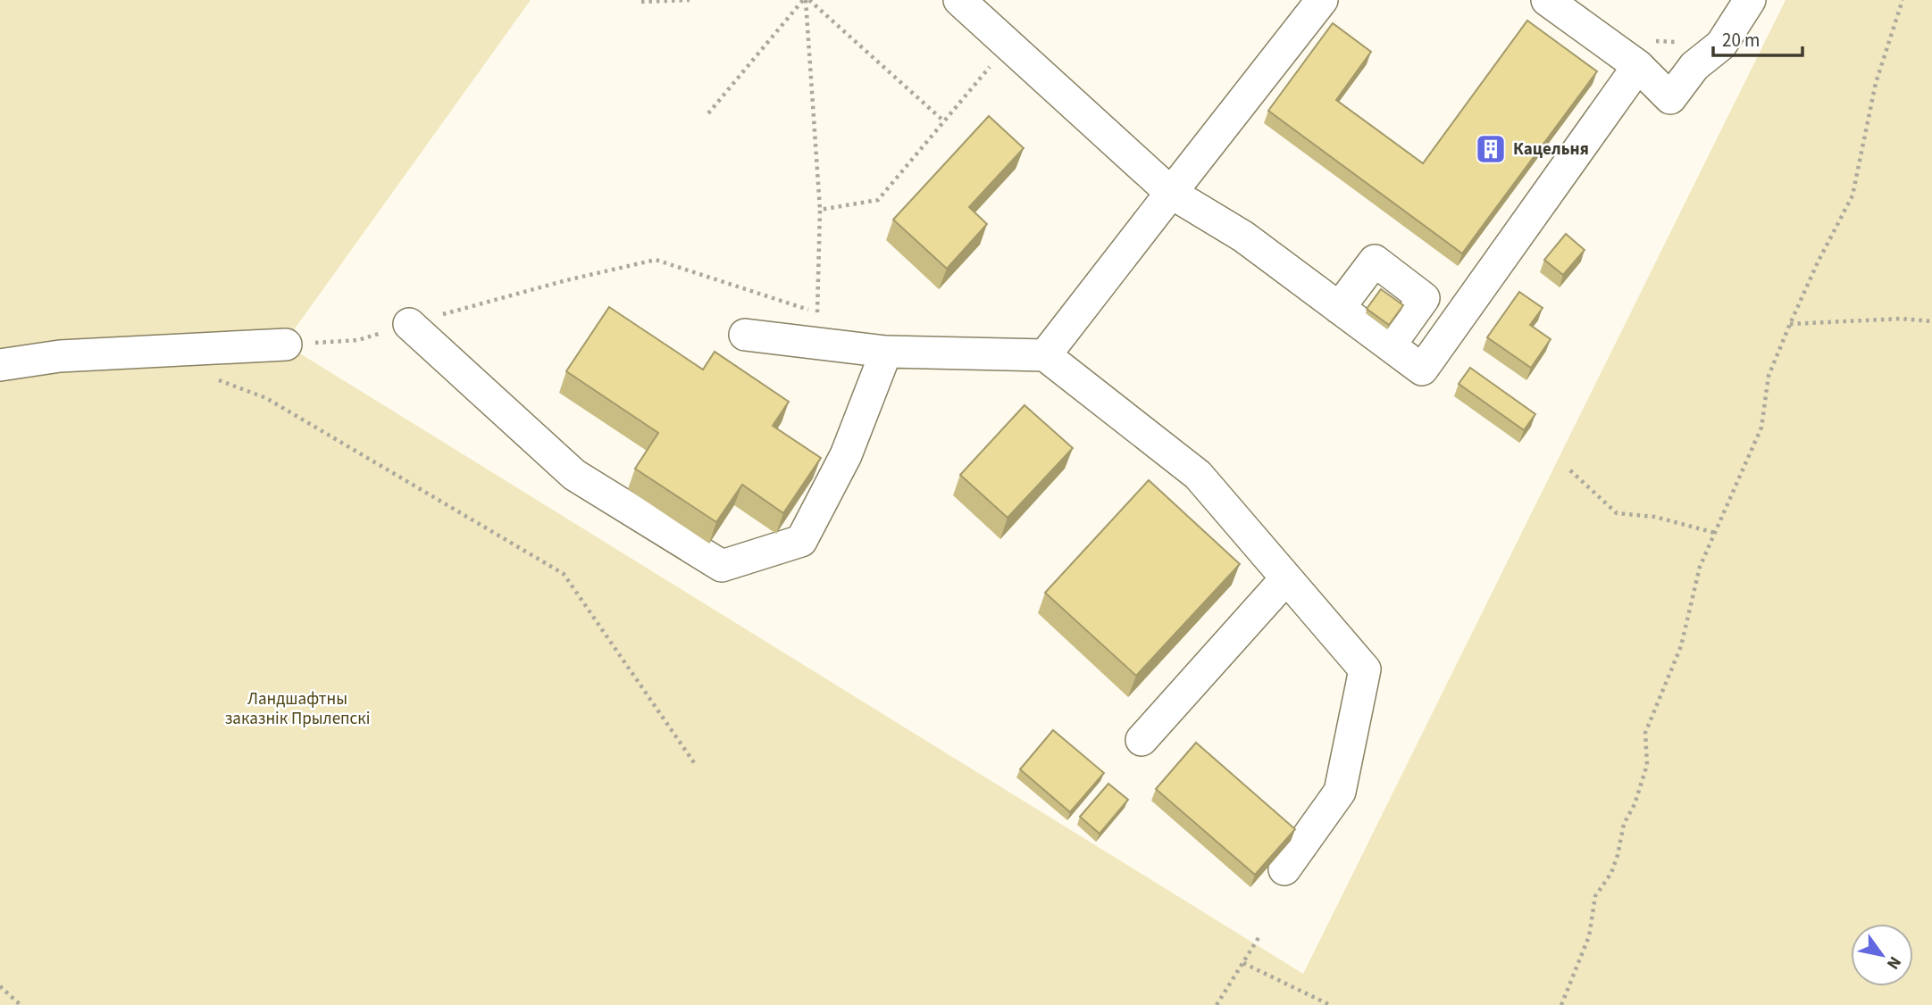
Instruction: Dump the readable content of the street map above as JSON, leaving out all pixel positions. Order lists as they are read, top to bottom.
{
  "parks": ["Ландшафтны заказнік Прылепскі"],
  "places": {
    "building": ["Кацельня"]
  },
  "scale_bar": "20 m",
  "north": "bottom right"
}
